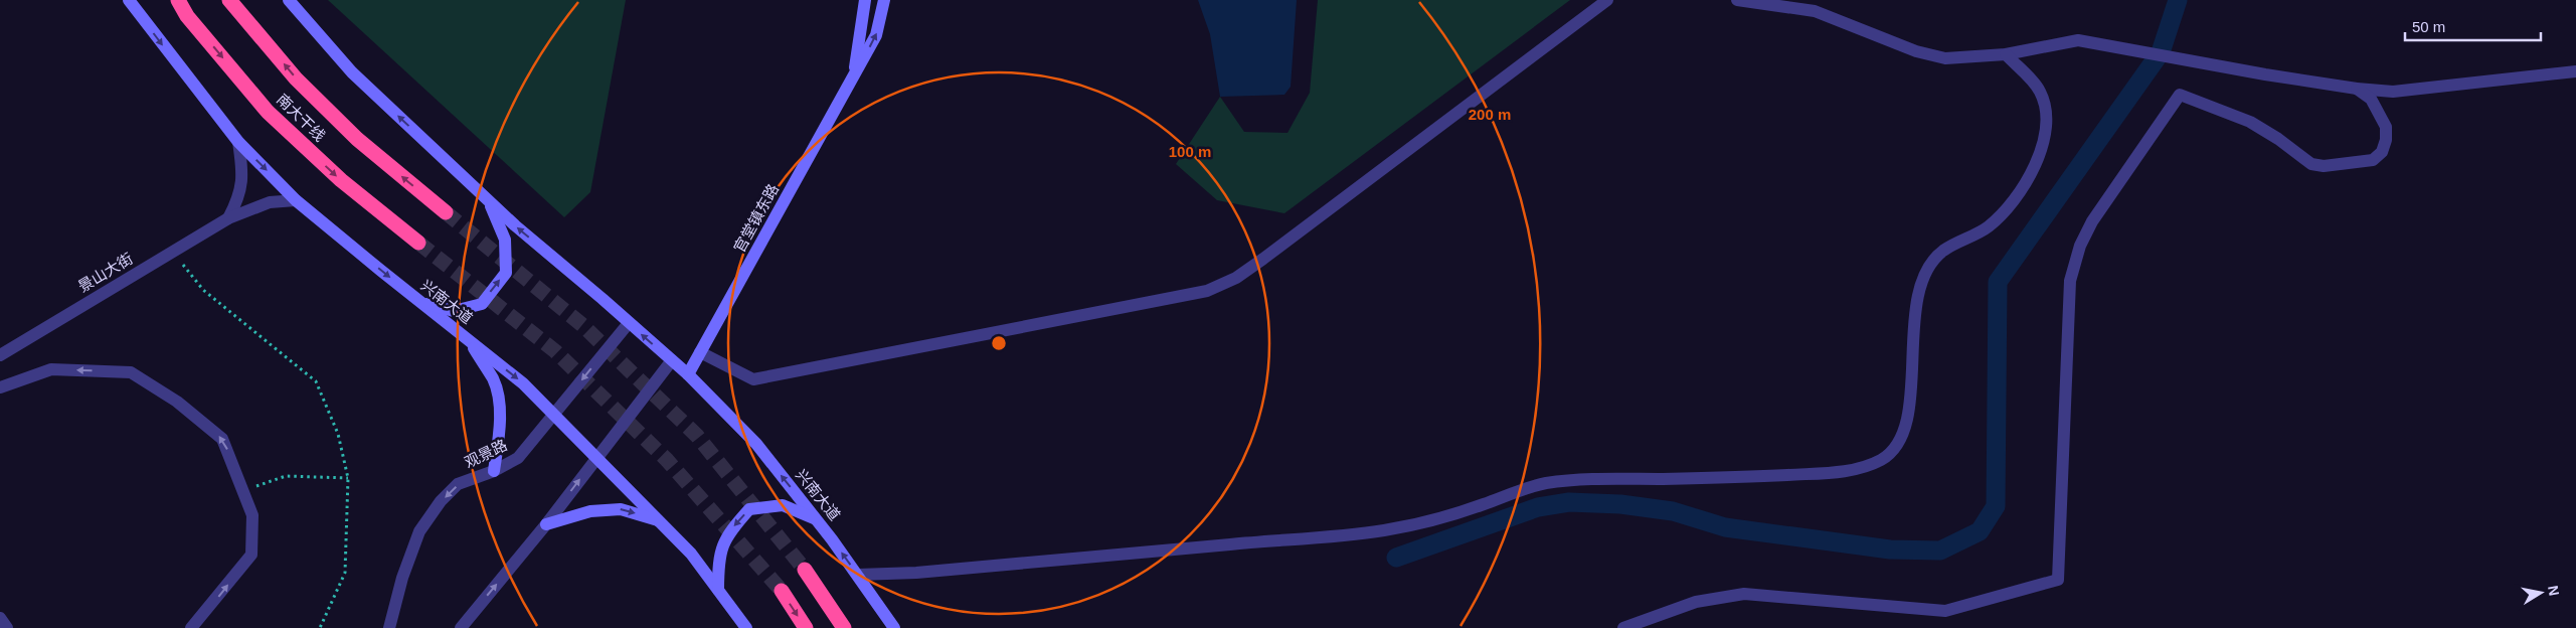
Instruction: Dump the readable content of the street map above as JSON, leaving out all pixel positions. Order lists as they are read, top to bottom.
{
  "streets": {
    "highway": ["南大干线"],
    "main road": ["官堂镇东路", "兴南大道"],
    "street": ["景山大街", "观景路"]
  },
  "crossings": [
    ["官堂镇东路", "兴南大道"],
    ["景山大街", "兴南大道"],
    ["兴南大道", "观景路"]
  ],
  "scale_bar": "50 m",
  "north": "right",
  "rings": ["200 m", "100 m"]
}
